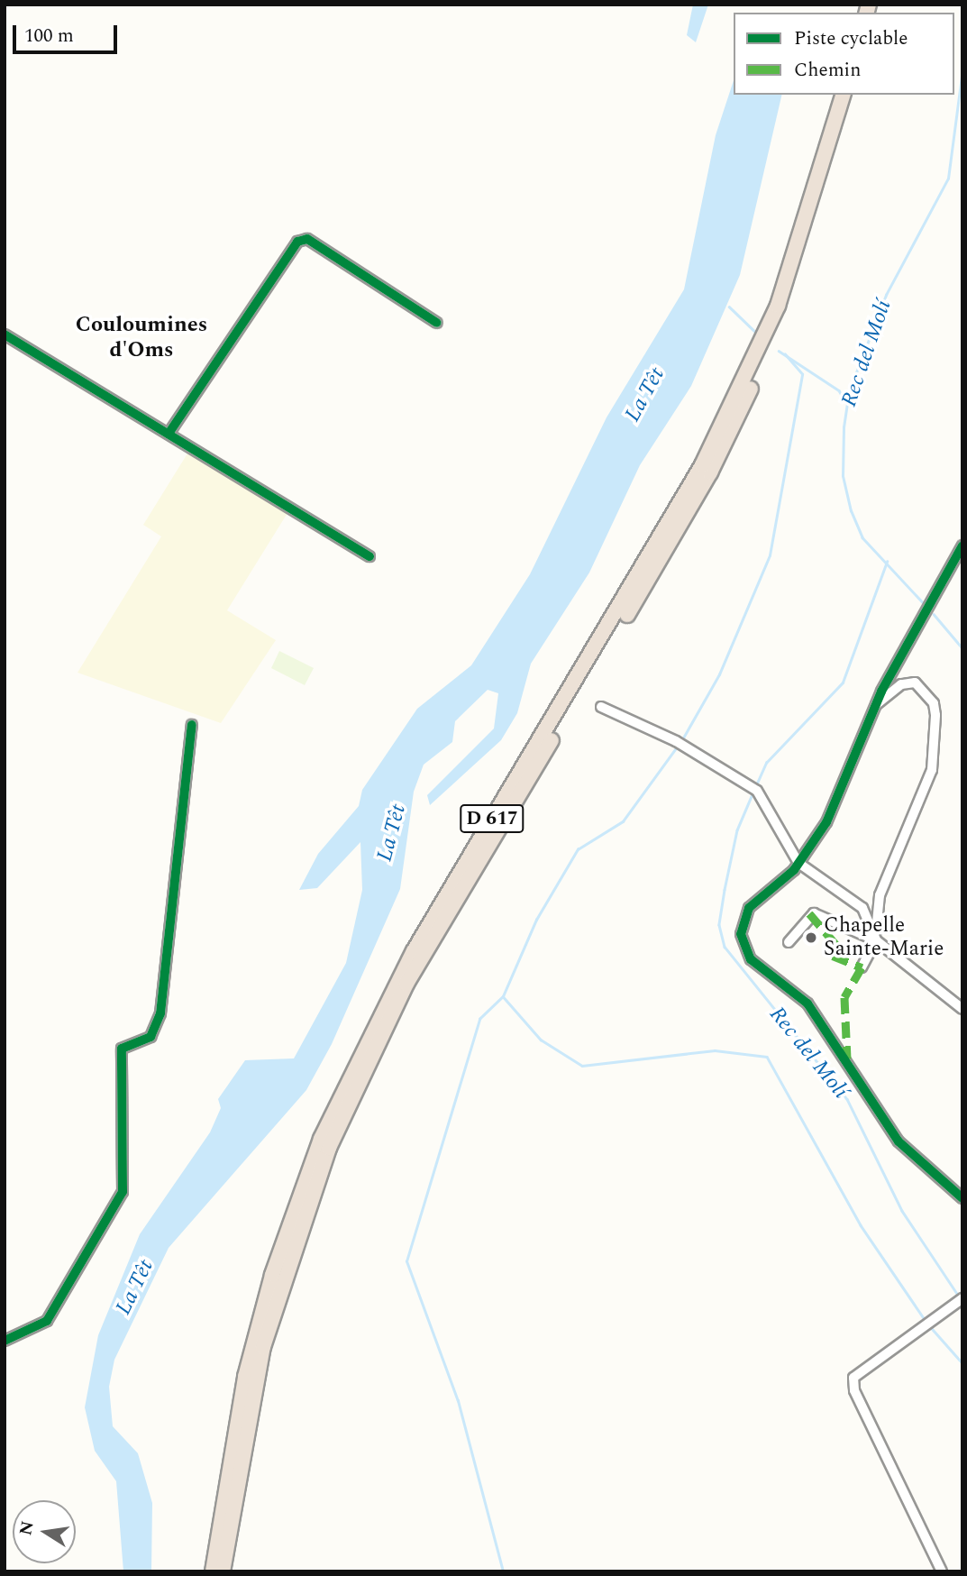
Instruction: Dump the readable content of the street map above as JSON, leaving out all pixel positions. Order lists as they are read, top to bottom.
{
  "streets": {
    "highway": ["D 617"]
  },
  "districts": ["Couloumines d'Oms"],
  "water": ["Rec del Molí", "La Têt"],
  "places": ["Chapelle Sainte-Marie"],
  "legend": ["Piste cyclable", "Chemin"],
  "scale_bar": "100 m",
  "north": "left"
}
